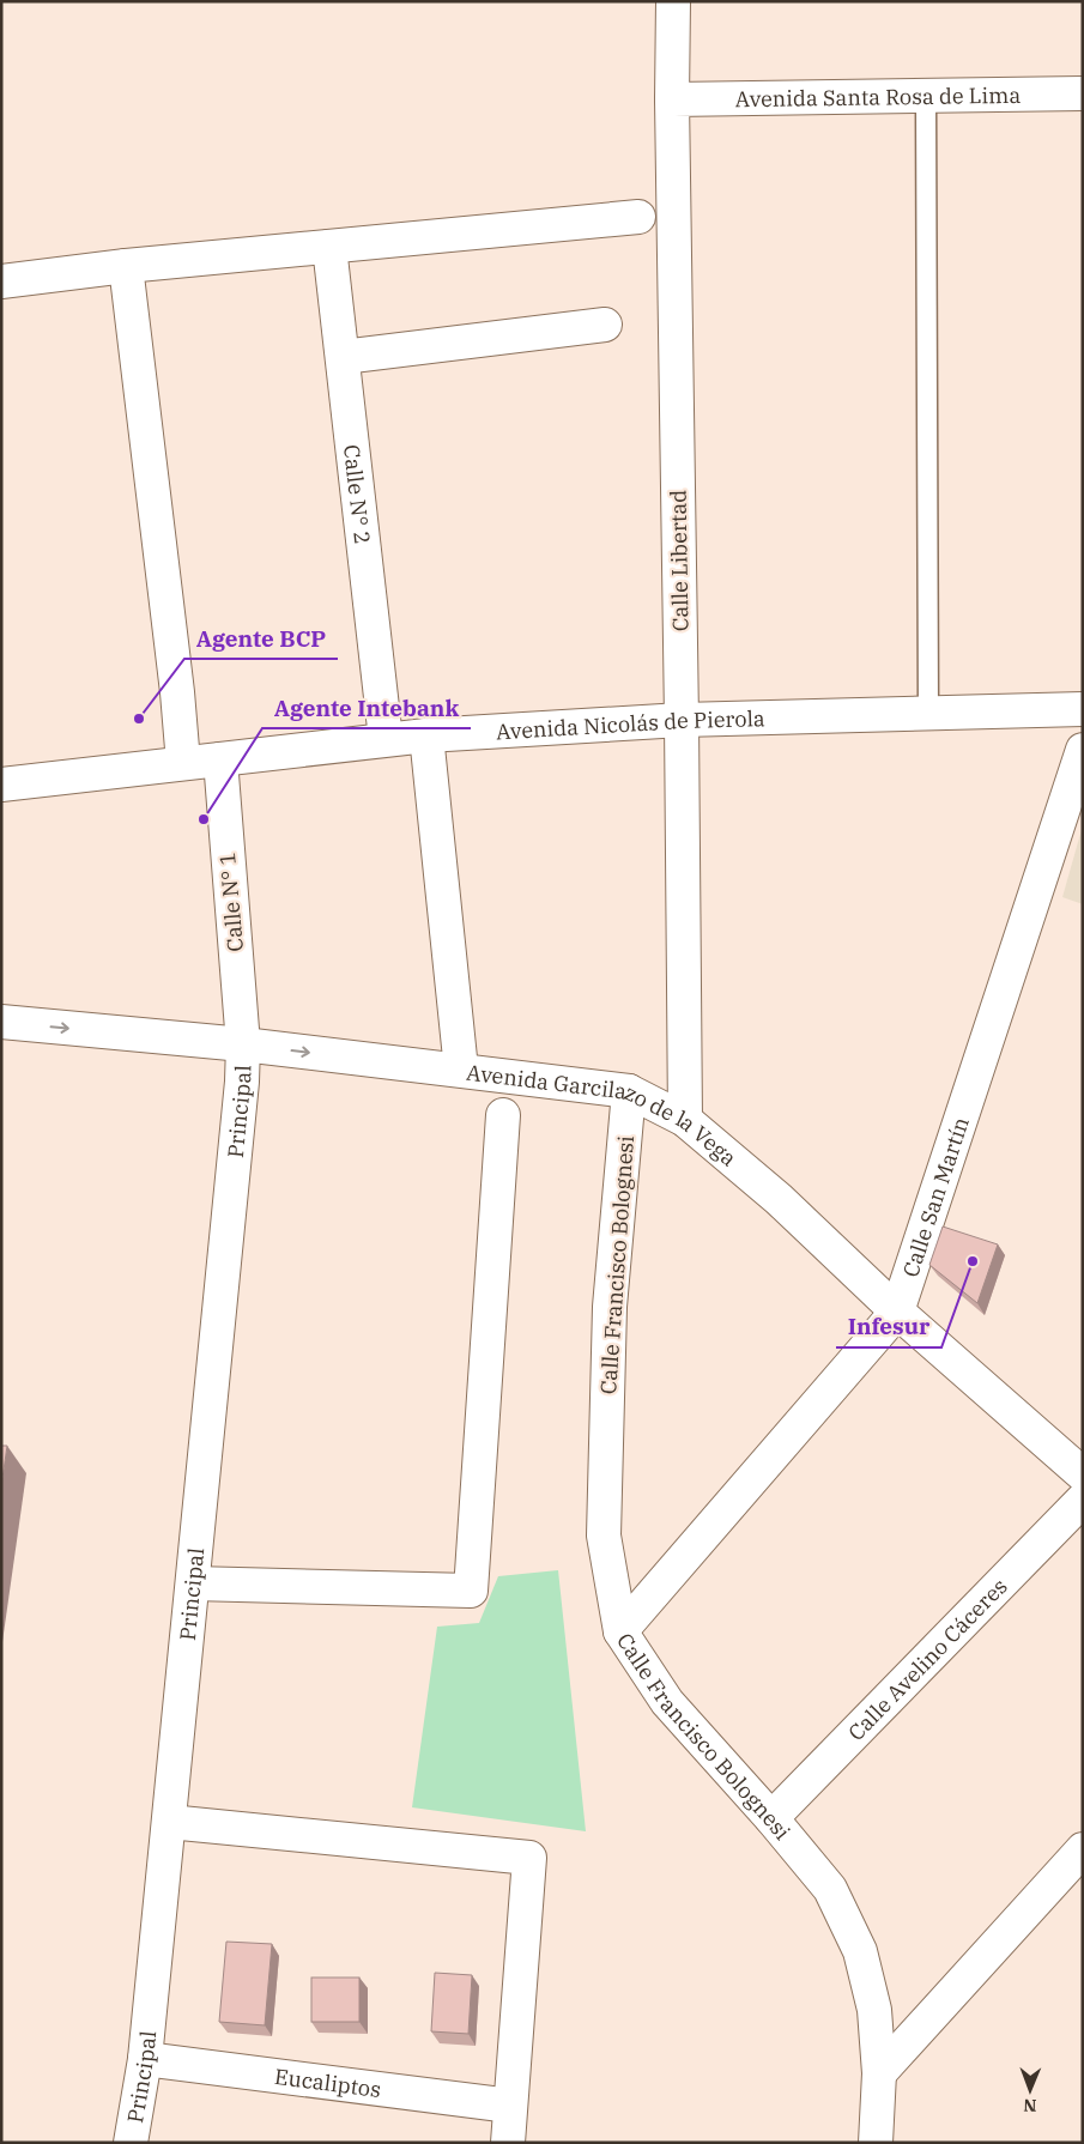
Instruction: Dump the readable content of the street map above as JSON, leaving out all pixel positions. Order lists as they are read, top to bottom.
{
  "streets": {
    "street": [
      "Avenida Santa Rosa de Lima",
      "Calle N° 2",
      "Calle Libertad",
      "Avenida Nicolás de Pierola",
      "Calle N° 1",
      "Principal",
      "Avenida Garcilazo de la Vega",
      "Calle San Martín",
      "Calle Francisco Bolognesi",
      "Calle Avelino Cáceres",
      "Eucaliptos"
    ]
  },
  "crossings": [
    ["Avenida Santa Rosa de Lima", "Calle Libertad"],
    ["Calle N° 2", "Avenida Nicolás de Pierola"],
    ["Calle Libertad", "Avenida Nicolás de Pierola"],
    ["Calle Libertad", "Avenida Garcilazo de la Vega"],
    ["Avenida Nicolás de Pierola", "Calle N° 1"],
    ["Calle N° 1", "Principal"],
    ["Calle N° 1", "Avenida Garcilazo de la Vega"],
    ["Principal", "Avenida Garcilazo de la Vega"],
    ["Principal", "Eucaliptos"],
    ["Avenida Garcilazo de la Vega", "Calle San Martín"],
    ["Avenida Garcilazo de la Vega", "Calle Francisco Bolognesi"],
    ["Calle San Martín", "Calle Francisco Bolognesi"],
    ["Calle Francisco Bolognesi", "Calle Avelino Cáceres"]
  ],
  "one_way": ["Avenida Garcilazo de la Vega"],
  "places": ["Agente BCP", "Agente Intebank", "Infesur"],
  "north": "bottom"
}
